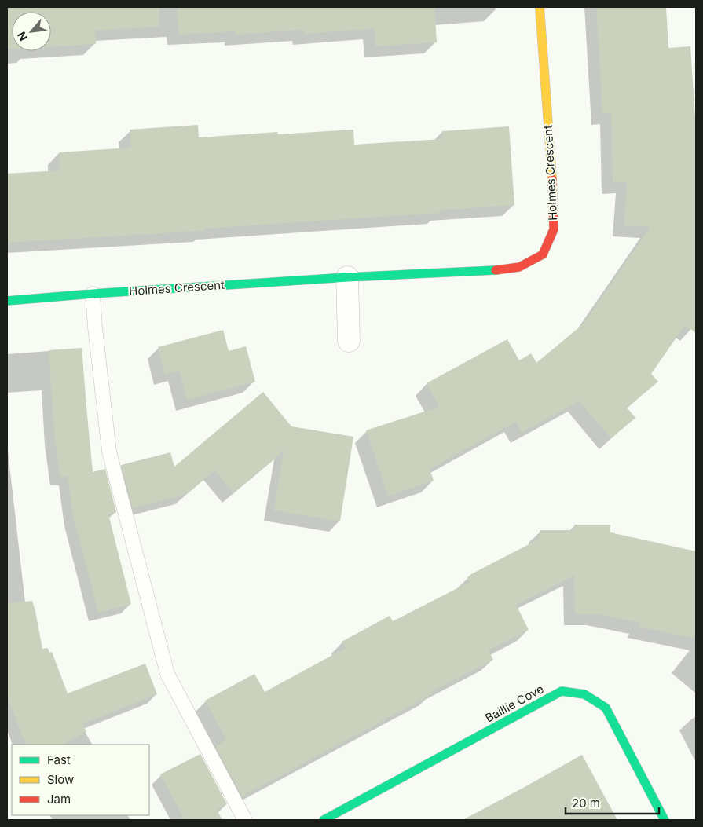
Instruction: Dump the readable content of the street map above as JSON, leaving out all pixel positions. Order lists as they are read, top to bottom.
{
  "streets": {
    "street": ["Holmes Crescent", "Baillie Cove"]
  },
  "legend": ["Fast", "Slow", "Jam"],
  "scale_bar": "20 m",
  "north": "bottom left"
}
